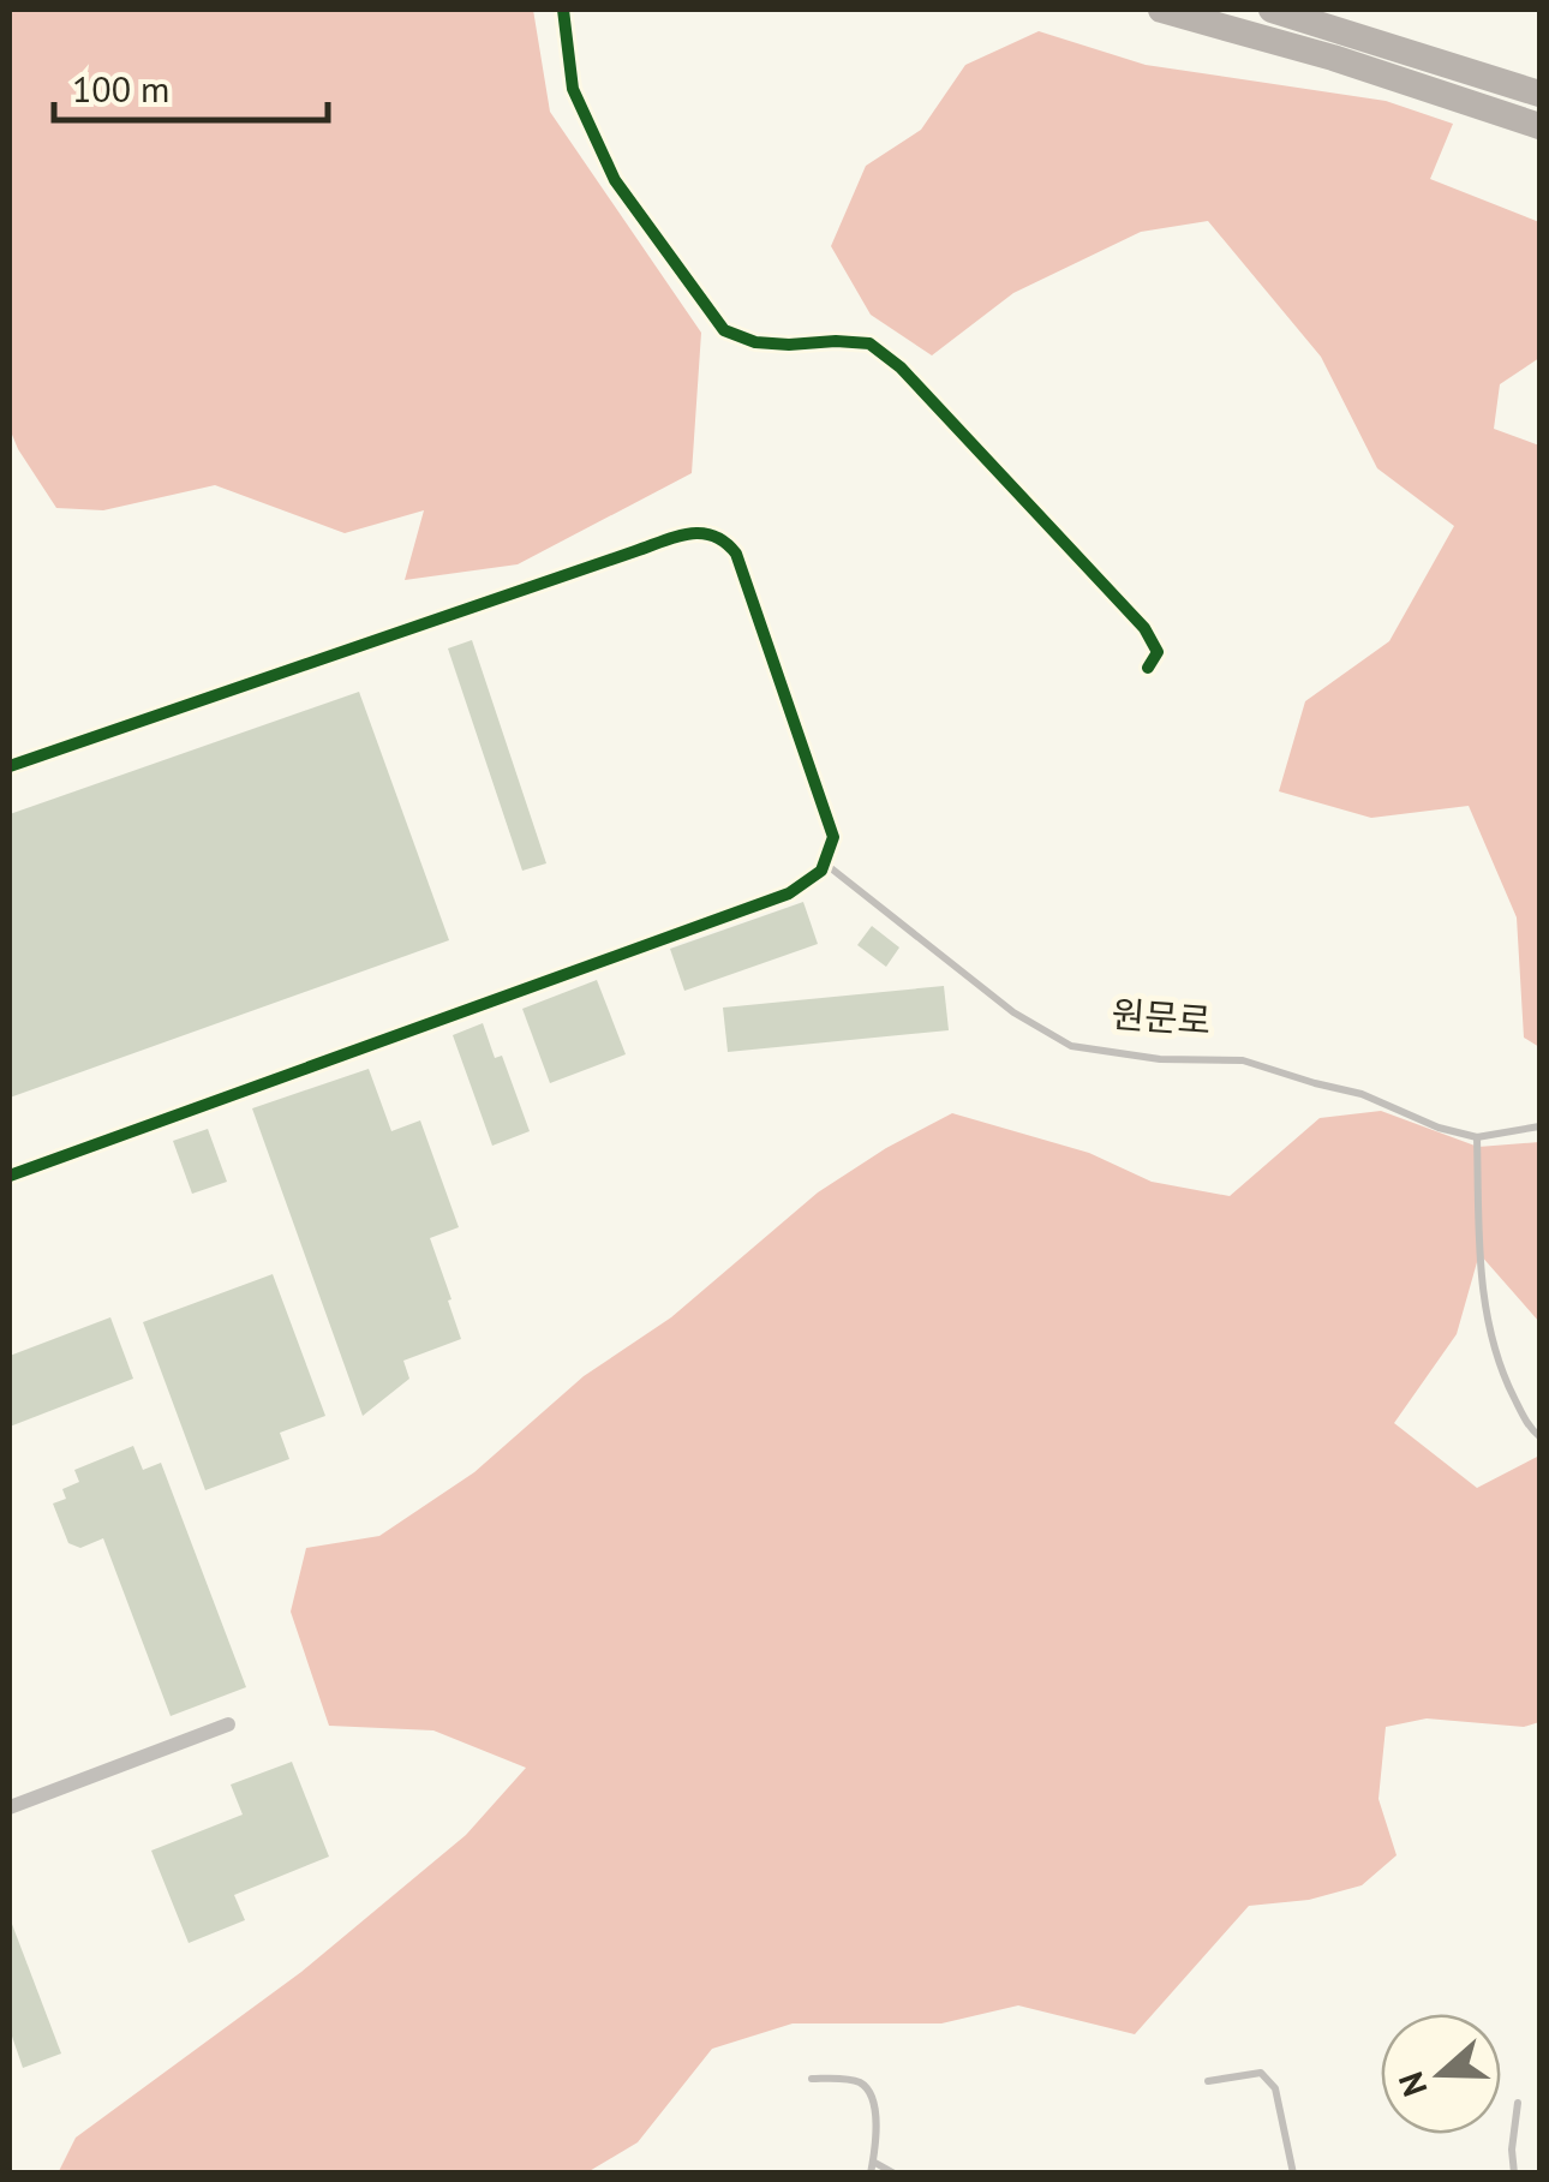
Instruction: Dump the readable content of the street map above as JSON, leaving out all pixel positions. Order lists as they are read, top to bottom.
{
  "streets": {
    "lane": ["원문로"]
  },
  "scale_bar": "100 m",
  "north": "left"
}
